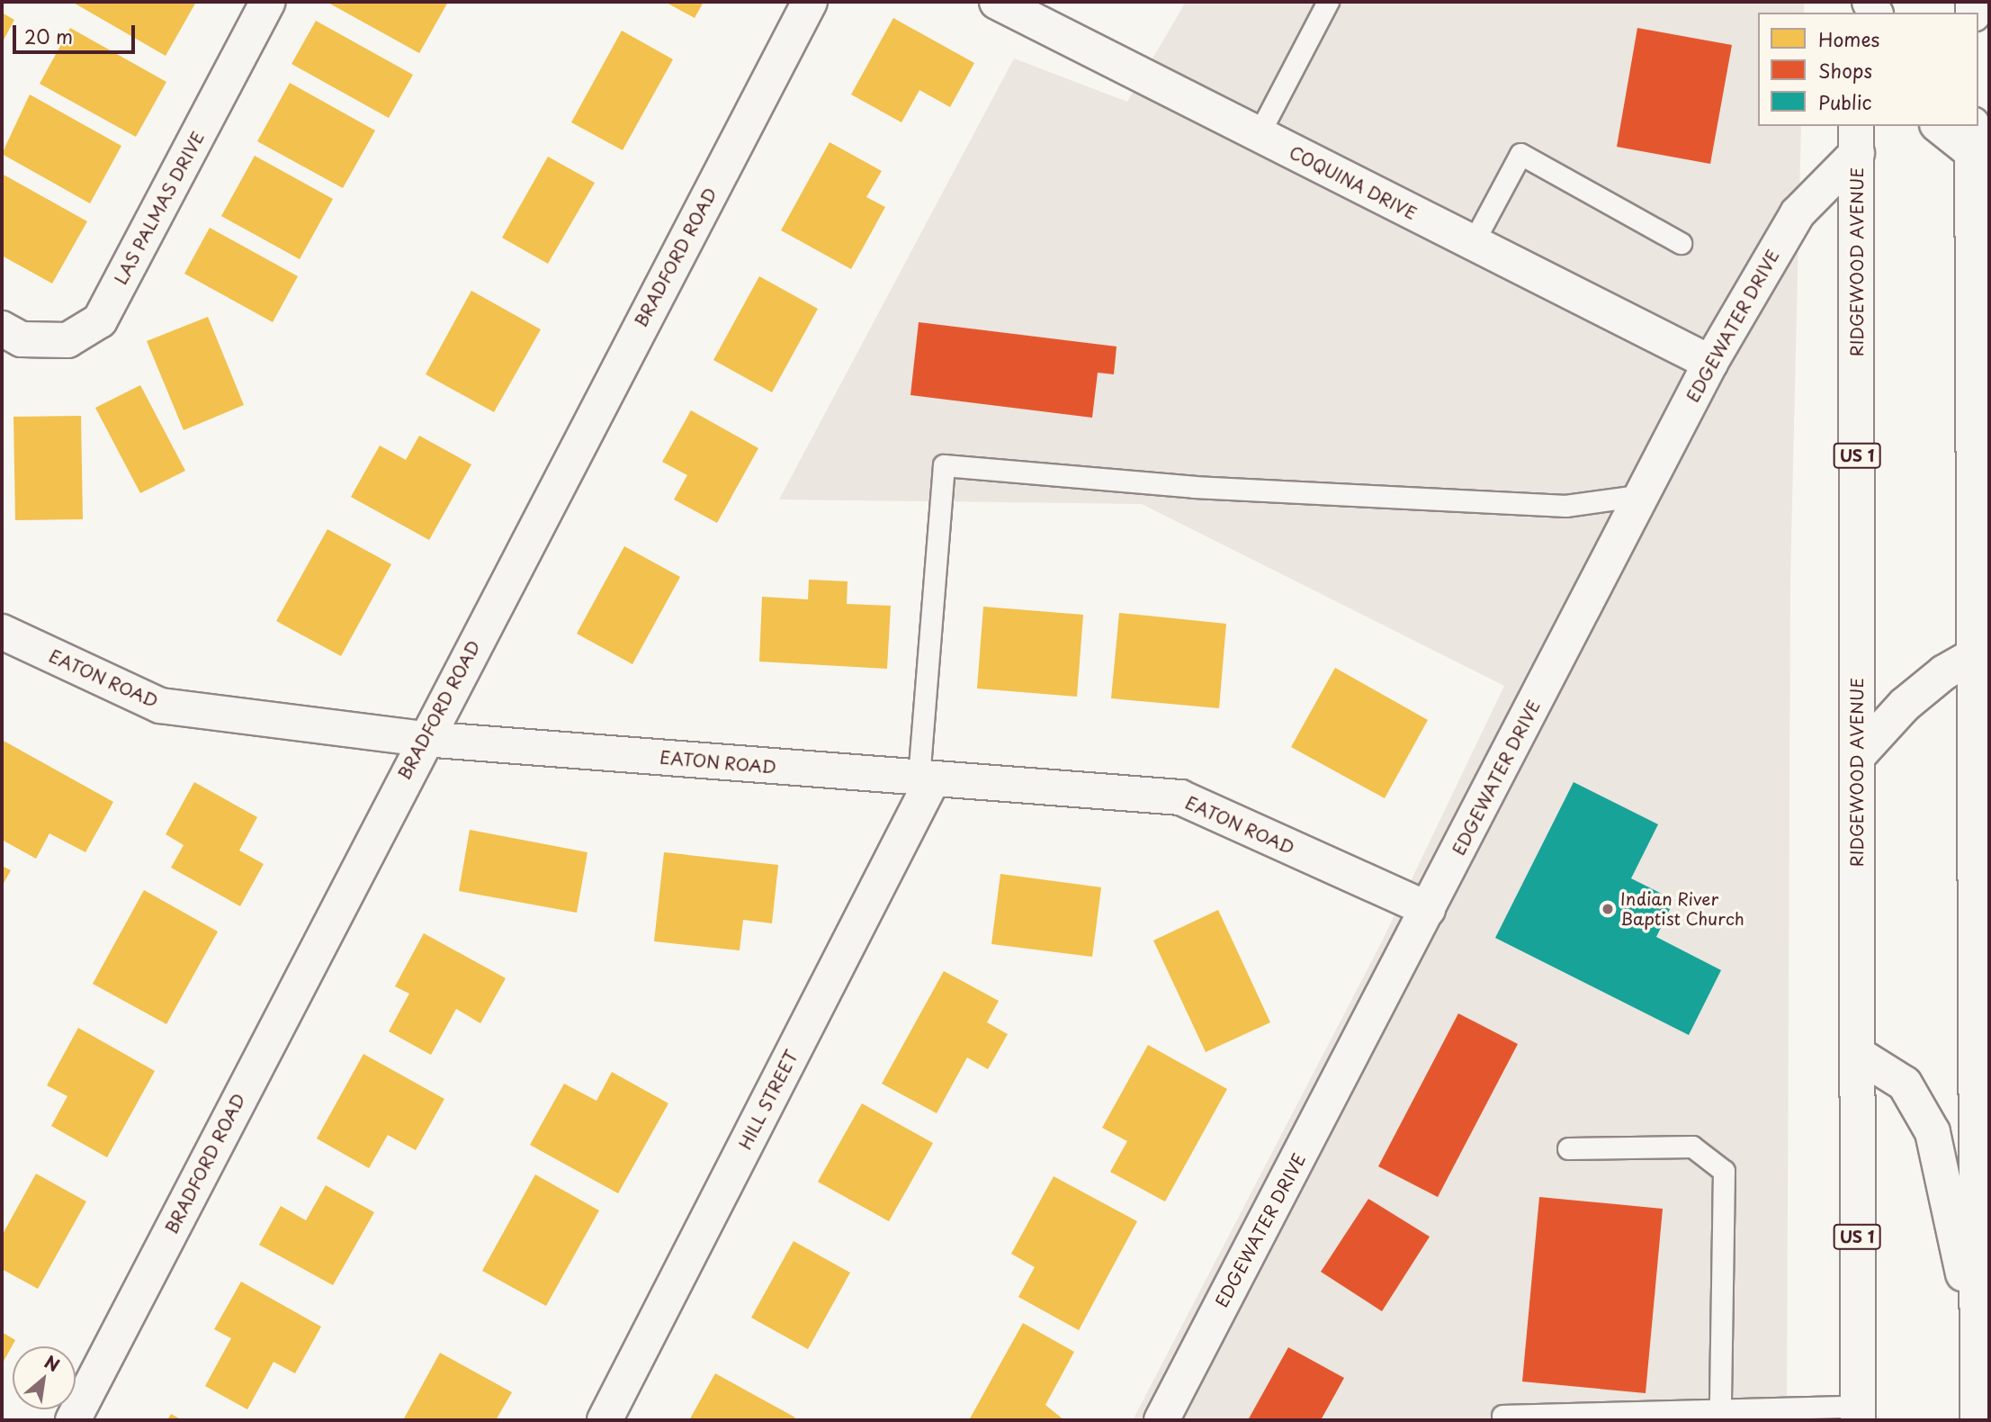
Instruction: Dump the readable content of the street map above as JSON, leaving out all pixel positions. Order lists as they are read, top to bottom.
{
  "streets": {
    "street": [
      "COQUINA DRIVE",
      "LAS PALMAS DRIVE",
      "BRADFORD ROAD",
      "RIDGEWOOD AVENUE",
      "EDGEWATER DRIVE",
      "US 1",
      "EATON ROAD",
      "HILL STREET"
    ]
  },
  "crossings": [
    ["COQUINA DRIVE", "EDGEWATER DRIVE"],
    ["BRADFORD ROAD", "EATON ROAD"],
    ["RIDGEWOOD AVENUE", "EDGEWATER DRIVE"],
    ["EDGEWATER DRIVE", "EATON ROAD"],
    ["EATON ROAD", "HILL STREET"]
  ],
  "places": ["Indian River Baptist Church"],
  "legend": ["Homes", "Shops", "Public"],
  "scale_bar": "20 m",
  "north": "top right"
}
